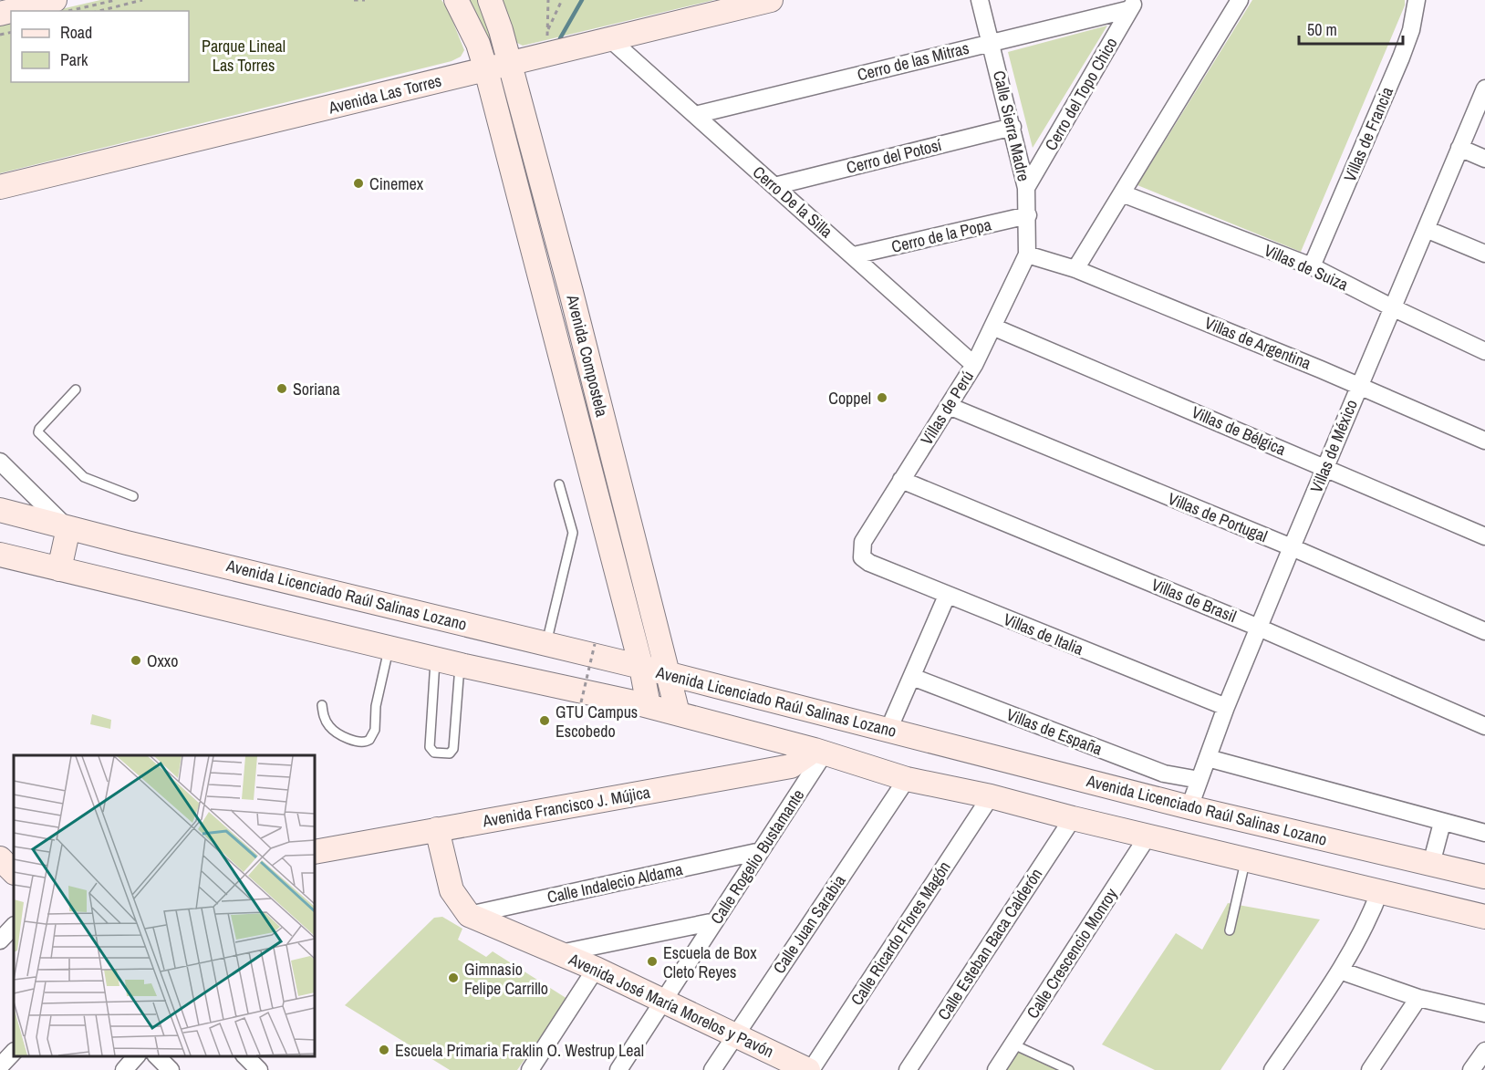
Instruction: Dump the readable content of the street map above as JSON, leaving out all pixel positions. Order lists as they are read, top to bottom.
{
  "streets": {
    "street": [
      "Cerro de las Mitras",
      "Avenida Las Torres",
      "Cerro del Topo Chico",
      "Calle Sierra Madre",
      "Villas de Francia",
      "Cerro del Potosí",
      "Cerro De la Silla",
      "Cerro de la Popa",
      "Villas de Suiza",
      "Villas de Argentina",
      "Avenida Compostela",
      "Villas de Perú",
      "Villas de Bélgica",
      "Villas de México",
      "Villas de Portugal",
      "Avenida Licenciado Raúl Salinas Lozano",
      "Villas de Brasil",
      "Villas de Italia",
      "Villas de España",
      "Avenida Francisco J. Mújica",
      "Calle Rogelio Bustamante",
      "Calle Indalecio Aldama",
      "Calle Juan Sarabia",
      "Calle Ricardo Flores Magón",
      "Calle Esteban Baca Calderón",
      "Calle Crescencio Monroy",
      "Avenida José María Morelos y Pavón"
    ]
  },
  "crossings": [
    ["Cerro de las Mitras", "Cerro del Topo Chico"],
    ["Cerro de las Mitras", "Calle Sierra Madre"],
    ["Cerro de las Mitras", "Cerro De la Silla"],
    ["Avenida Las Torres", "Cerro De la Silla"],
    ["Avenida Las Torres", "Avenida Compostela"],
    ["Cerro del Topo Chico", "Calle Sierra Madre"],
    ["Calle Sierra Madre", "Cerro del Potosí"],
    ["Calle Sierra Madre", "Cerro de la Popa"],
    ["Calle Sierra Madre", "Villas de Argentina"],
    ["Calle Sierra Madre", "Villas de Perú"],
    ["Villas de Francia", "Villas de Suiza"],
    ["Cerro del Potosí", "Cerro De la Silla"],
    ["Cerro De la Silla", "Cerro de la Popa"],
    ["Cerro De la Silla", "Villas de Perú"],
    ["Villas de Suiza", "Villas de México"],
    ["Villas de Argentina", "Villas de Perú"],
    ["Villas de Argentina", "Villas de México"],
    ["Avenida Compostela", "Avenida Licenciado Raúl Salinas Lozano"],
    ["Villas de Perú", "Villas de Bélgica"],
    ["Villas de Perú", "Villas de Portugal"],
    ["Villas de Perú", "Villas de Brasil"],
    ["Villas de Perú", "Villas de Italia"],
    ["Villas de Bélgica", "Villas de México"],
    ["Villas de México", "Villas de Portugal"],
    ["Villas de México", "Avenida Licenciado Raúl Salinas Lozano"],
    ["Villas de México", "Villas de Brasil"],
    ["Villas de México", "Villas de Italia"],
    ["Villas de México", "Villas de España"],
    ["Avenida Francisco J. Mújica", "Calle Rogelio Bustamante"],
    ["Calle Rogelio Bustamante", "Calle Indalecio Aldama"],
    ["Calle Rogelio Bustamante", "Avenida José María Morelos y Pavón"],
    ["Calle Indalecio Aldama", "Avenida José María Morelos y Pavón"],
    ["Calle Juan Sarabia", "Avenida José María Morelos y Pavón"],
    ["Calle Ricardo Flores Magón", "Avenida José María Morelos y Pavón"]
  ],
  "parks": ["Parque Lineal Las Torres"],
  "places": [
    "Cinemex",
    "Soriana",
    "Coppel",
    "Oxxo",
    "GTU Campus Escobedo",
    "Escuela de Box Cleto Reyes",
    "Gimnasio Felipe Carrillo",
    "Escuela Primaria Fraklin O. Westrup Leal"
  ],
  "legend": ["Road", "Park"],
  "scale_bar": "50 m"
}
